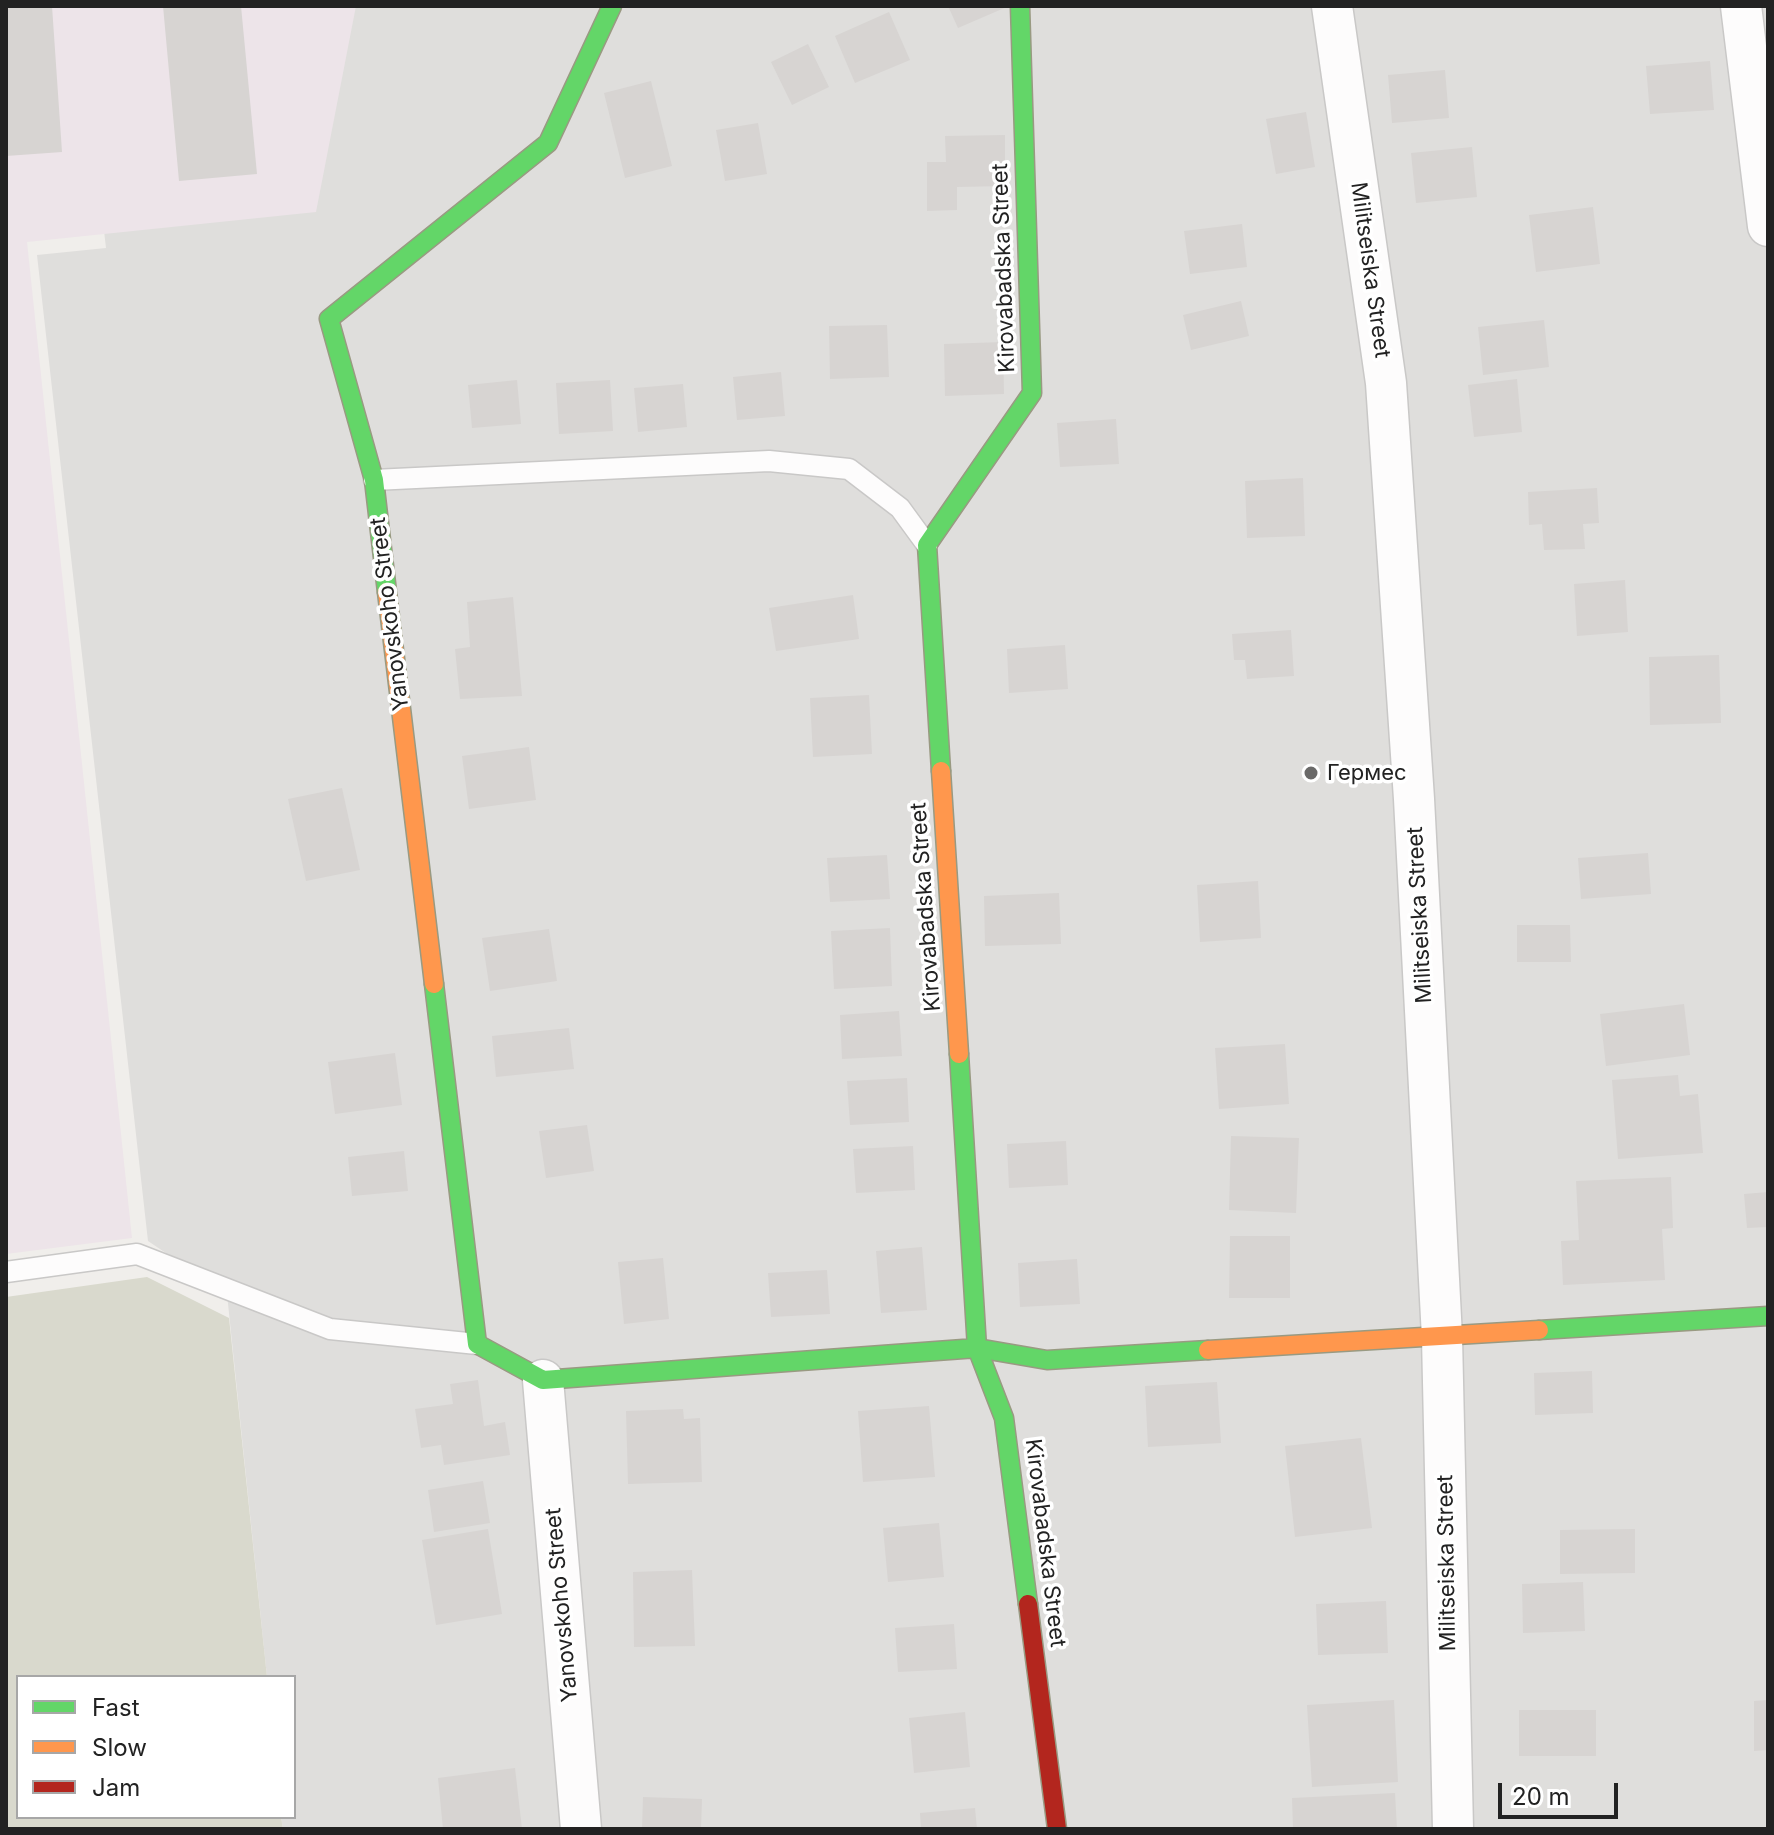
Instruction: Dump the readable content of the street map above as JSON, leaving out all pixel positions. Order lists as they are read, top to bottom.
{
  "streets": {
    "street": ["Kirovabadska Street", "Militseiska Street", "Yanovskoho Street"]
  },
  "places": ["Гермес"],
  "legend": ["Fast", "Slow", "Jam"],
  "scale_bar": "20 m"
}
